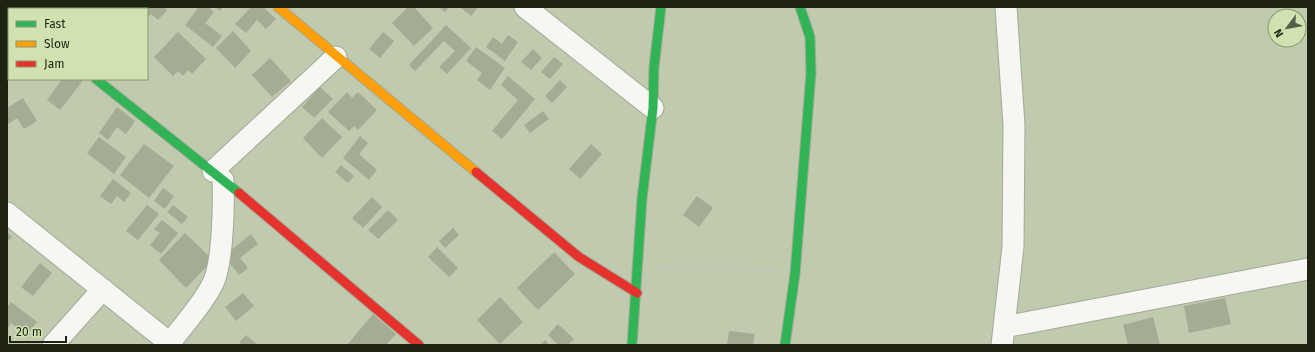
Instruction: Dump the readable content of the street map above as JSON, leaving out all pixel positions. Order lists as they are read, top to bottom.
{
  "legend": ["Fast", "Slow", "Jam"],
  "scale_bar": "20 m",
  "north": "bottom left"
}
